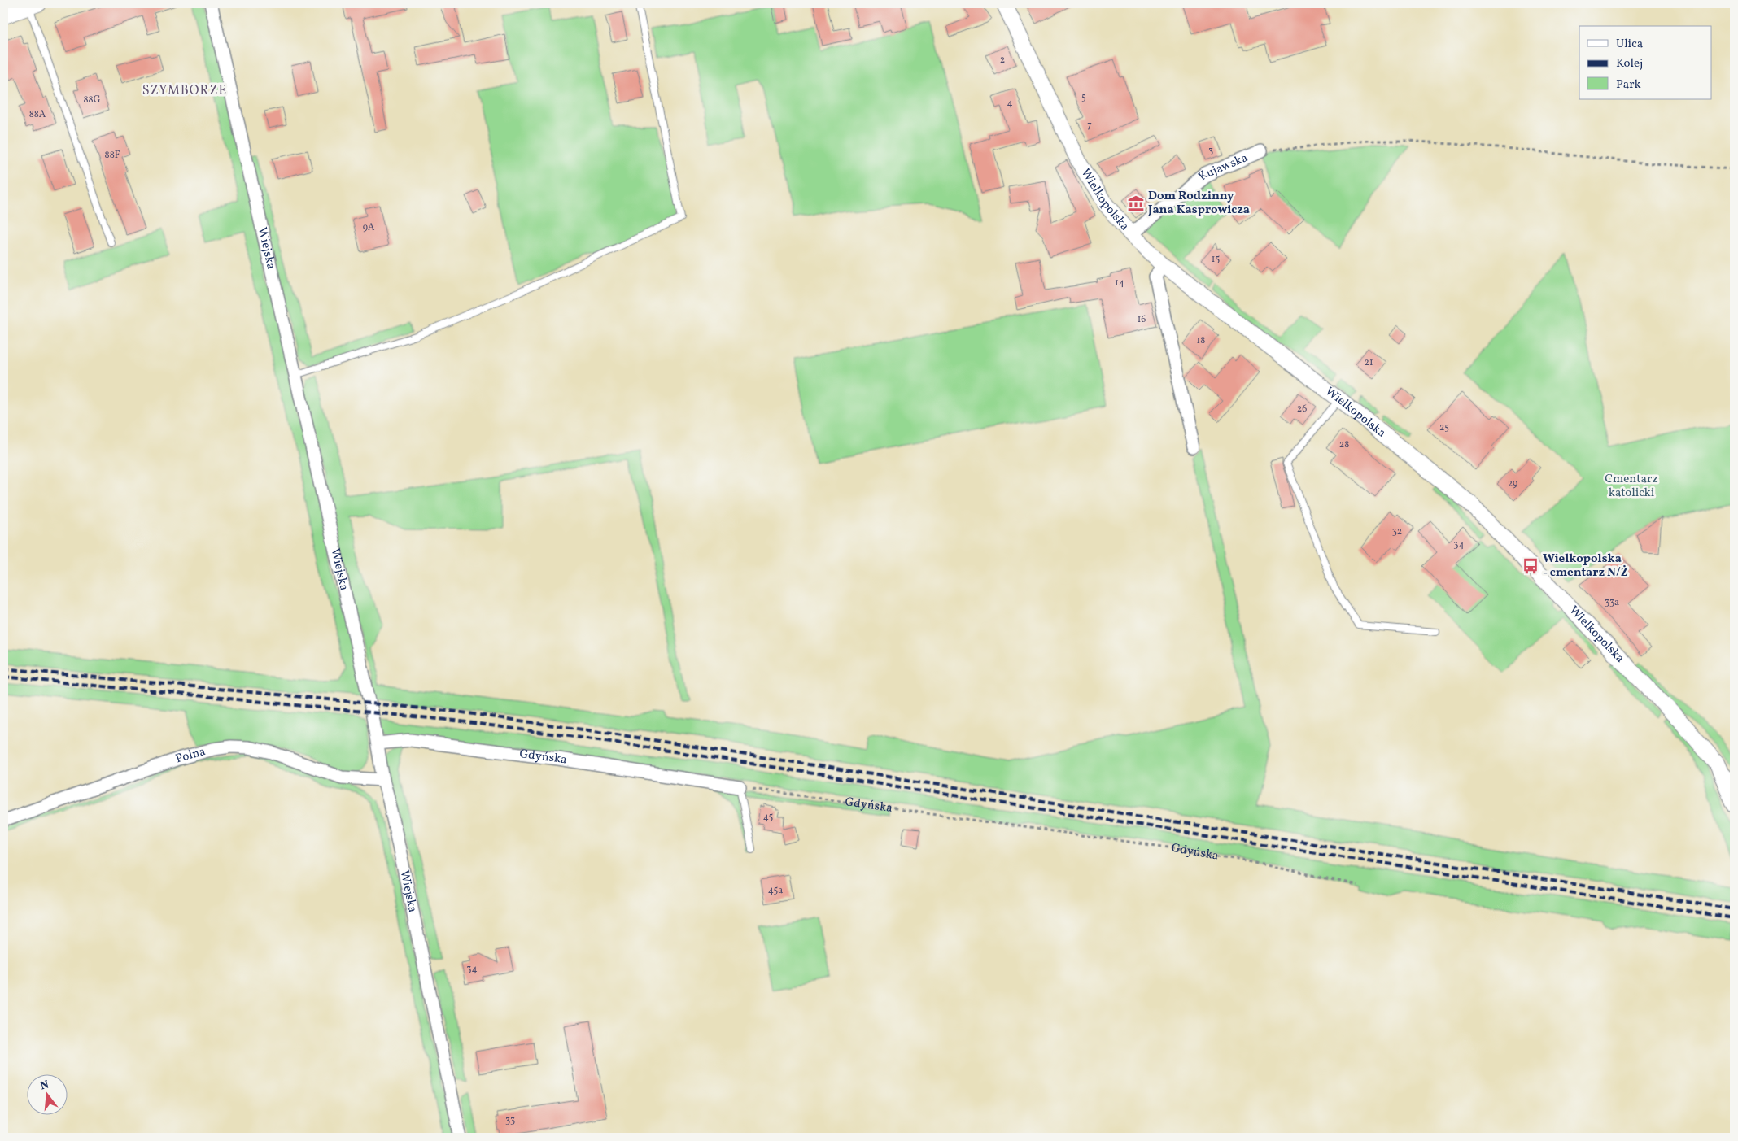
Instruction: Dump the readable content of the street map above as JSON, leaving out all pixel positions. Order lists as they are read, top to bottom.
{
  "streets": {
    "street": [
      "Kujawska",
      "Wielkopolska",
      "Wiejska",
      "Polna",
      "Gdyńska"
    ]
  },
  "crossings": [
    ["Kujawska", "Wielkopolska"],
    ["Wiejska", "Polna"],
    ["Wiejska", "Gdyńska"]
  ],
  "districts": ["SZYMBORZE"],
  "parks": ["Cmentarz katolicki"],
  "places": {
    "museum": ["Dom Rodzinny Jana Kasprowicza"],
    "bus stop": ["Wielkopolska - cmentarz N/Ż"]
  },
  "house_numbers": [
    "2",
    "5",
    "88G",
    "4",
    "88A",
    "7",
    "3",
    "88F",
    "9A",
    "15",
    "14",
    "16",
    "18",
    "21",
    "26",
    "25",
    "28",
    "29",
    "32",
    "34",
    "33a",
    "45",
    "45a",
    "34",
    "33"
  ],
  "legend": ["Ulica", "Kolej", "Park"],
  "north": "top"
}
